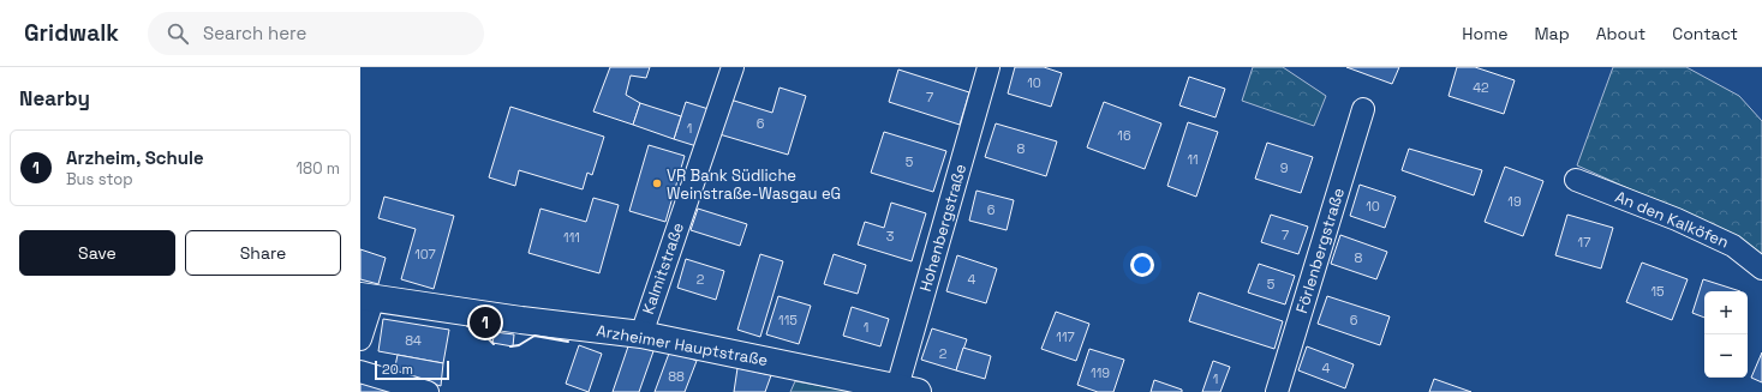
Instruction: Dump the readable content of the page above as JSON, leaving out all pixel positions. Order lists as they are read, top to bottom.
{
  "streets": {
    "street": [
      "An den Kalköfen",
      "Hohenbergstraße",
      "Förlenbergstraße",
      "Kalmitstraße",
      "Arzheimer Hauptstraße"
    ]
  },
  "crossings": [
    ["Hohenbergstraße", "Arzheimer Hauptstraße"],
    ["Kalmitstraße", "Arzheimer Hauptstraße"]
  ],
  "places": ["VR Bank Südliche Weinstraße-Wasgau eG"],
  "house_numbers": [
    "10",
    "42",
    "7",
    "6",
    "1",
    "16",
    "8",
    "11",
    "5",
    "9",
    "19",
    "10",
    "6",
    "7",
    "3",
    "111",
    "17",
    "107",
    "8",
    "2",
    "4",
    "5",
    "15",
    "115",
    "6",
    "1",
    "117",
    "84",
    "2",
    "4",
    "119",
    "88",
    "1"
  ],
  "scale_bar": "20 m",
  "page": {
    "header": "Gridwalk",
    "search": "Search here",
    "nav": [
      "Home",
      "Map",
      "About",
      "Contact"
    ],
    "heading": "Nearby",
    "list": [
      {
        "mark": "1",
        "name": "Arzheim, Schule",
        "note": "Bus stop",
        "value": "180 m"
      }
    ],
    "buttons": ["Save", "Share"],
    "map_buttons": ["+", "−"],
    "pins": "1",
    "scale": "20 m"
  }
}
